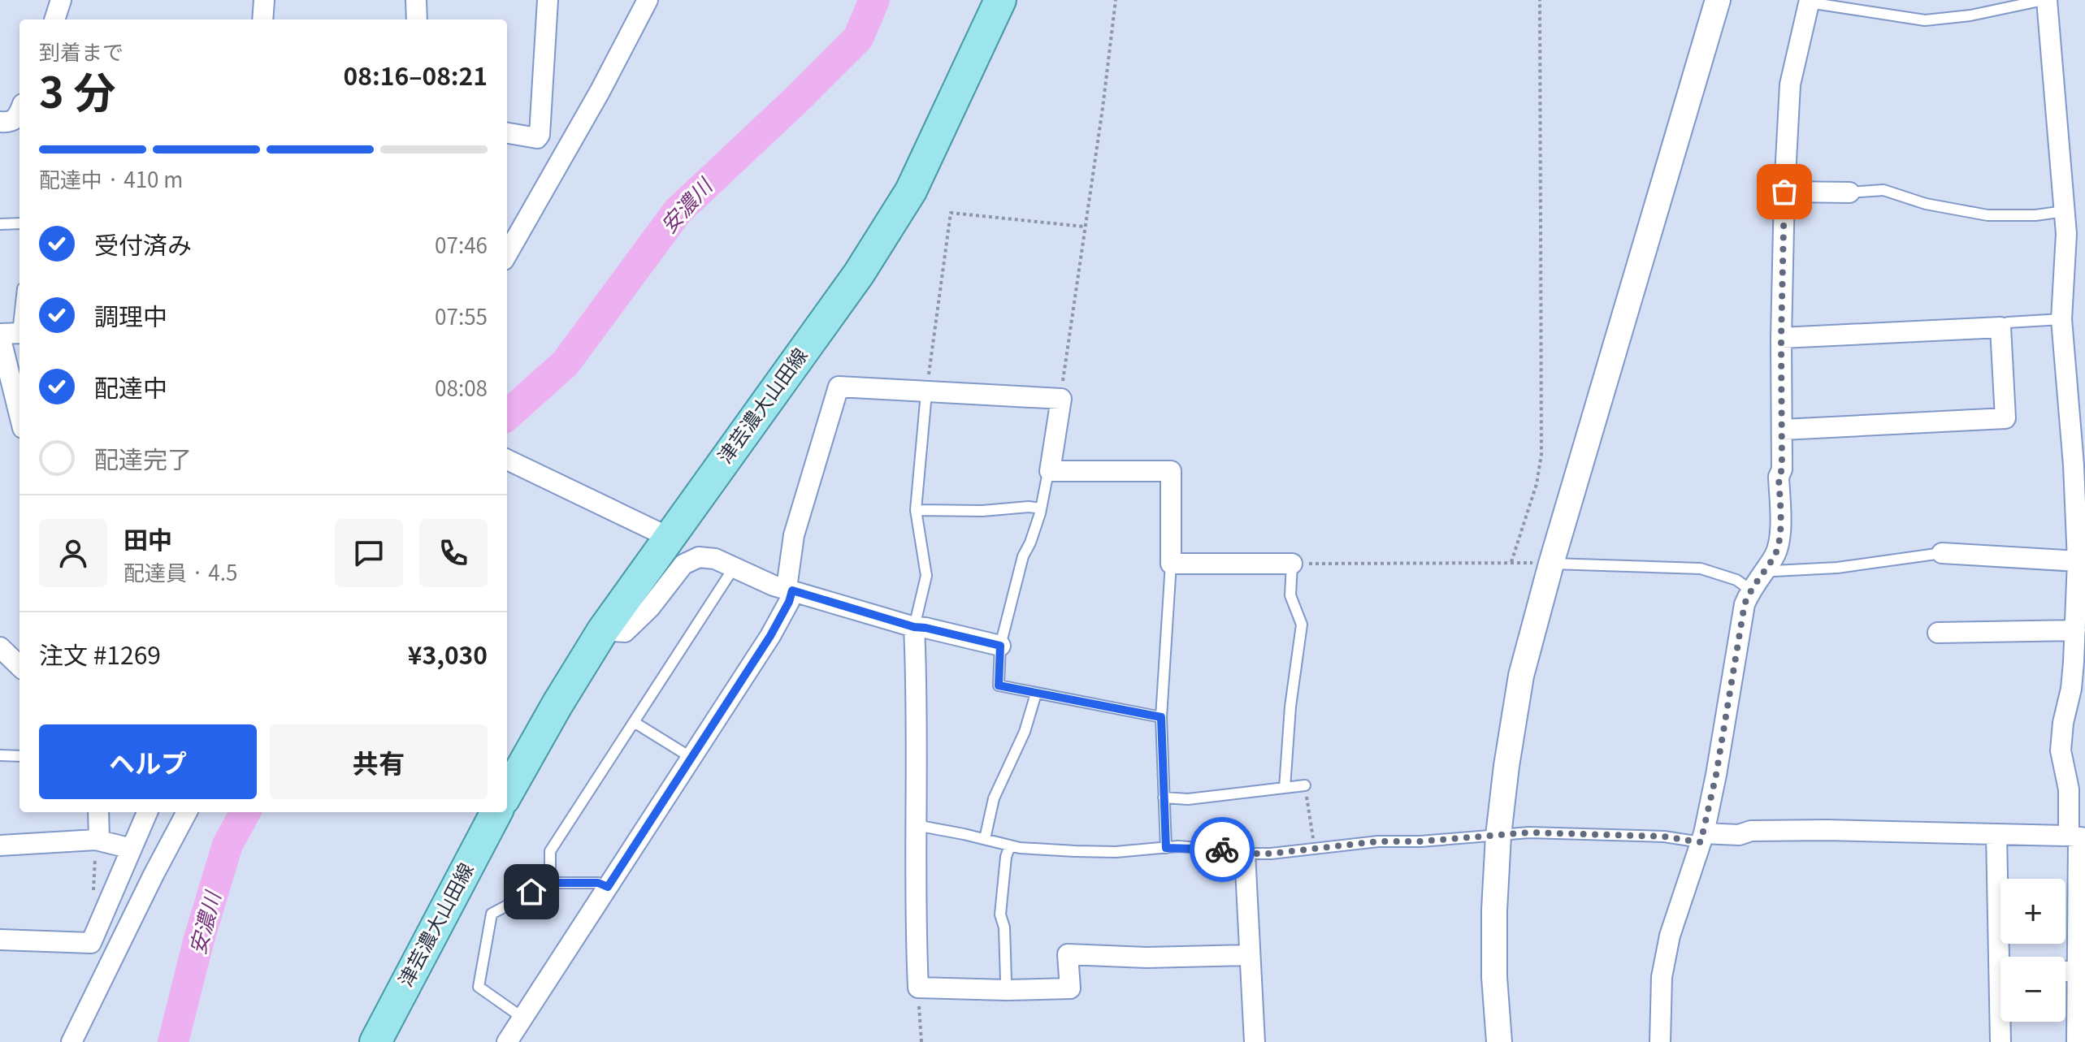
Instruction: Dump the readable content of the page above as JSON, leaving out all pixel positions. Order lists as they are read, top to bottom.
{
  "streets": {
    "main road": ["津芸濃大山田線"]
  },
  "water": ["安濃川"],
  "page": {
    "heading": ["3 分", "到着まで", "08:16–08:21"],
    "panel": [
      "田中",
      "配達員 · 4.5",
      "注文 #1269",
      "¥3,030"
    ],
    "bar": "配達中 · 410 m",
    "list": [
      ["受付済み", "07:46"],
      ["調理中", "07:55"],
      ["配達中", "08:08"],
      "配達完了"
    ],
    "buttons": ["ヘルプ", "共有"],
    "map_buttons": ["+", "−"]
  }
}
